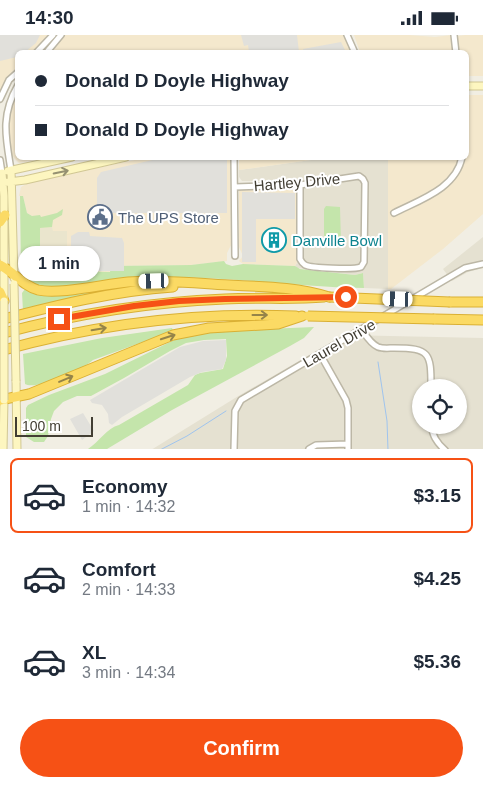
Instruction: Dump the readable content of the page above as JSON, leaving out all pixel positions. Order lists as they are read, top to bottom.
{
  "streets": {
    "street": ["Hartley Drive", "Laurel Drive"]
  },
  "places": {
    "public building": ["The UPS Store"],
    "building": ["Danville Bowl"]
  },
  "scale_bar": "100 m",
  "page": {
    "status": "14:30",
    "banner": ["Donald D Doyle Highway", "Donald D Doyle Highway"],
    "bubble": "1 min",
    "scale": "100 m",
    "list": [
      {
        "name": "Economy",
        "note": "1 min · 14:32",
        "value": "$3.15"
      },
      {
        "name": "Comfort",
        "note": "2 min · 14:33",
        "value": "$4.25"
      },
      {
        "name": "XL",
        "note": "3 min · 14:34",
        "value": "$5.36"
      }
    ],
    "buttons": "Confirm"
  }
}
